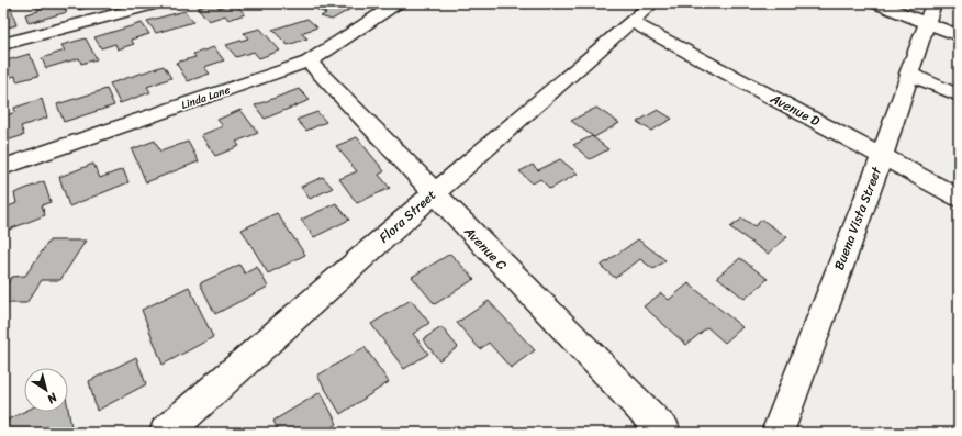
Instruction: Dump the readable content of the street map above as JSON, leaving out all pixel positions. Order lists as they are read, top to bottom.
{
  "streets": {
    "street": [
      "Linda Lane",
      "Avenue D",
      "Flora Street",
      "Buena Vista Street",
      "Avenue C"
    ]
  },
  "crossings": [
    ["Linda Lane", "Avenue C"],
    ["Avenue D", "Flora Street"],
    ["Avenue D", "Buena Vista Street"],
    ["Flora Street", "Avenue C"]
  ],
  "north": "bottom right"
}
